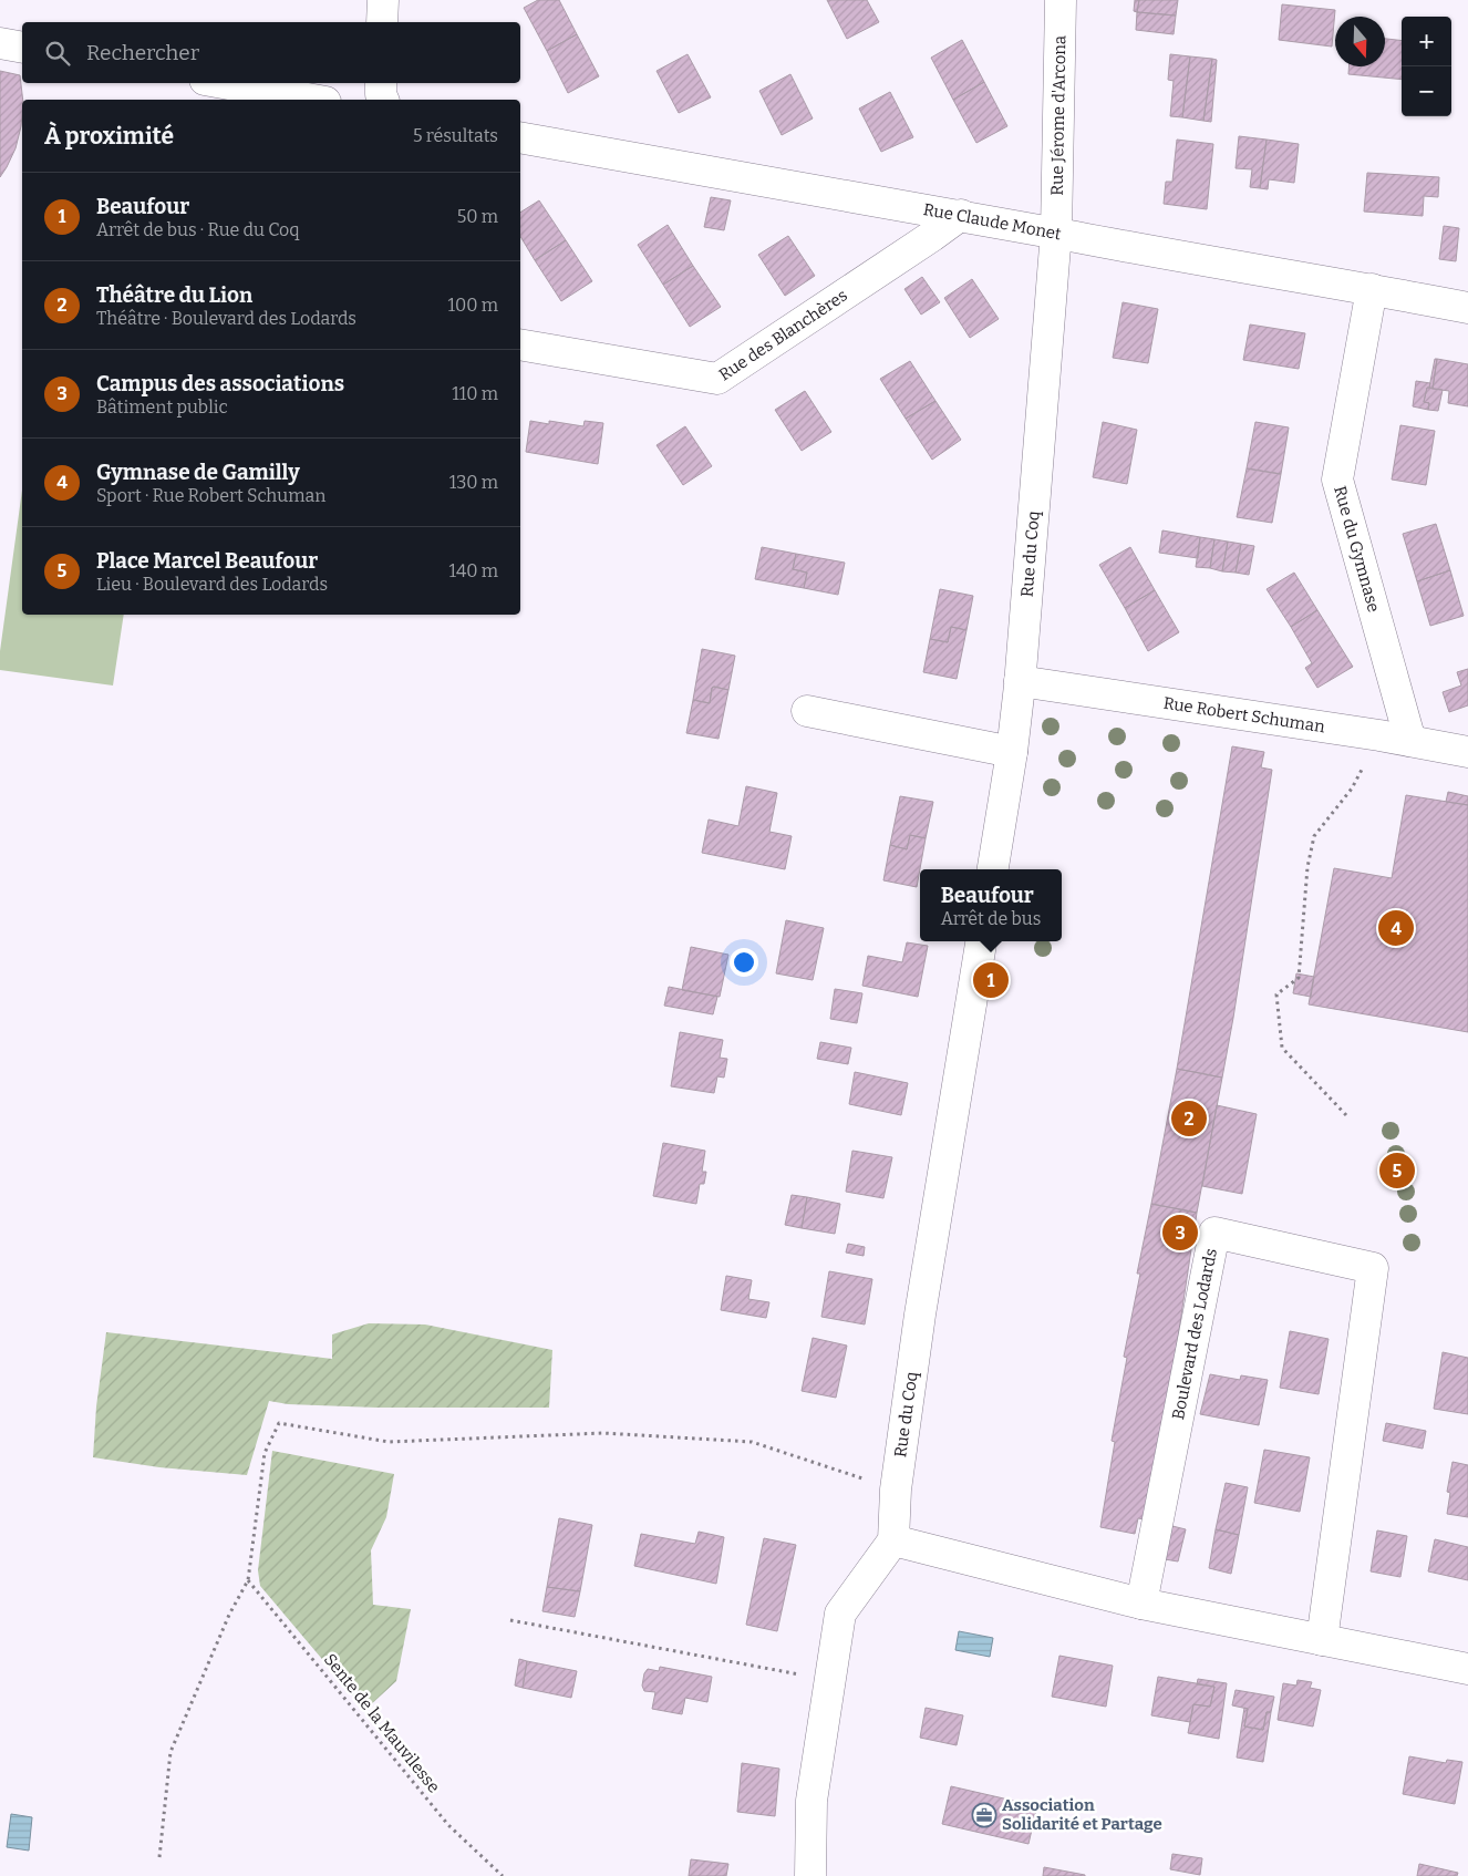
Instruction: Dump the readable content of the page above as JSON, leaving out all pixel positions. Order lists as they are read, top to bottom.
{
  "streets": {
    "street": [
      "Rue Jérome d'Arcona",
      "Rue Claude Monet",
      "Rue des Blanchères",
      "Rue du Gymnase",
      "Rue du Coq",
      "Rue Robert Schuman",
      "Boulevard des Lodards"
    ],
    "path": ["Sente de la Mauvilesse"]
  },
  "crossings": [
    ["Rue Jérome d'Arcona", "Rue Claude Monet"],
    ["Rue Jérome d'Arcona", "Rue du Coq"],
    ["Rue Claude Monet", "Rue des Blanchères"],
    ["Rue Claude Monet", "Rue du Gymnase"],
    ["Rue Claude Monet", "Rue du Coq"],
    ["Rue du Gymnase", "Rue Robert Schuman"],
    ["Rue du Coq", "Rue Robert Schuman"]
  ],
  "places": {
    "office": ["Association Solidarité et Partage"]
  },
  "north": "bottom",
  "page": {
    "map_buttons": ["+", "−"],
    "search": "Rechercher",
    "heading": ["À proximité", "5 résultats"],
    "list": [
      {
        "mark": "1",
        "name": "Beaufour",
        "note": "Arrêt de bus · Rue du Coq",
        "value": "50 m"
      },
      {
        "mark": "2",
        "name": "Théâtre du Lion",
        "note": "Théâtre · Boulevard des Lodards",
        "value": "100 m"
      },
      {
        "mark": "3",
        "name": "Campus des associations",
        "note": "Bâtiment public",
        "value": "110 m"
      },
      {
        "mark": "4",
        "name": "Gymnase de Gamilly",
        "note": "Sport · Rue Robert Schuman",
        "value": "130 m"
      },
      {
        "mark": "5",
        "name": "Place Marcel Beaufour",
        "note": "Lieu · Boulevard des Lodards",
        "value": "140 m"
      }
    ],
    "popup": ["Beaufour", "Arrêt de bus"],
    "pins": [
      "4",
      "1",
      "2",
      "5",
      "3"
    ]
  }
}
